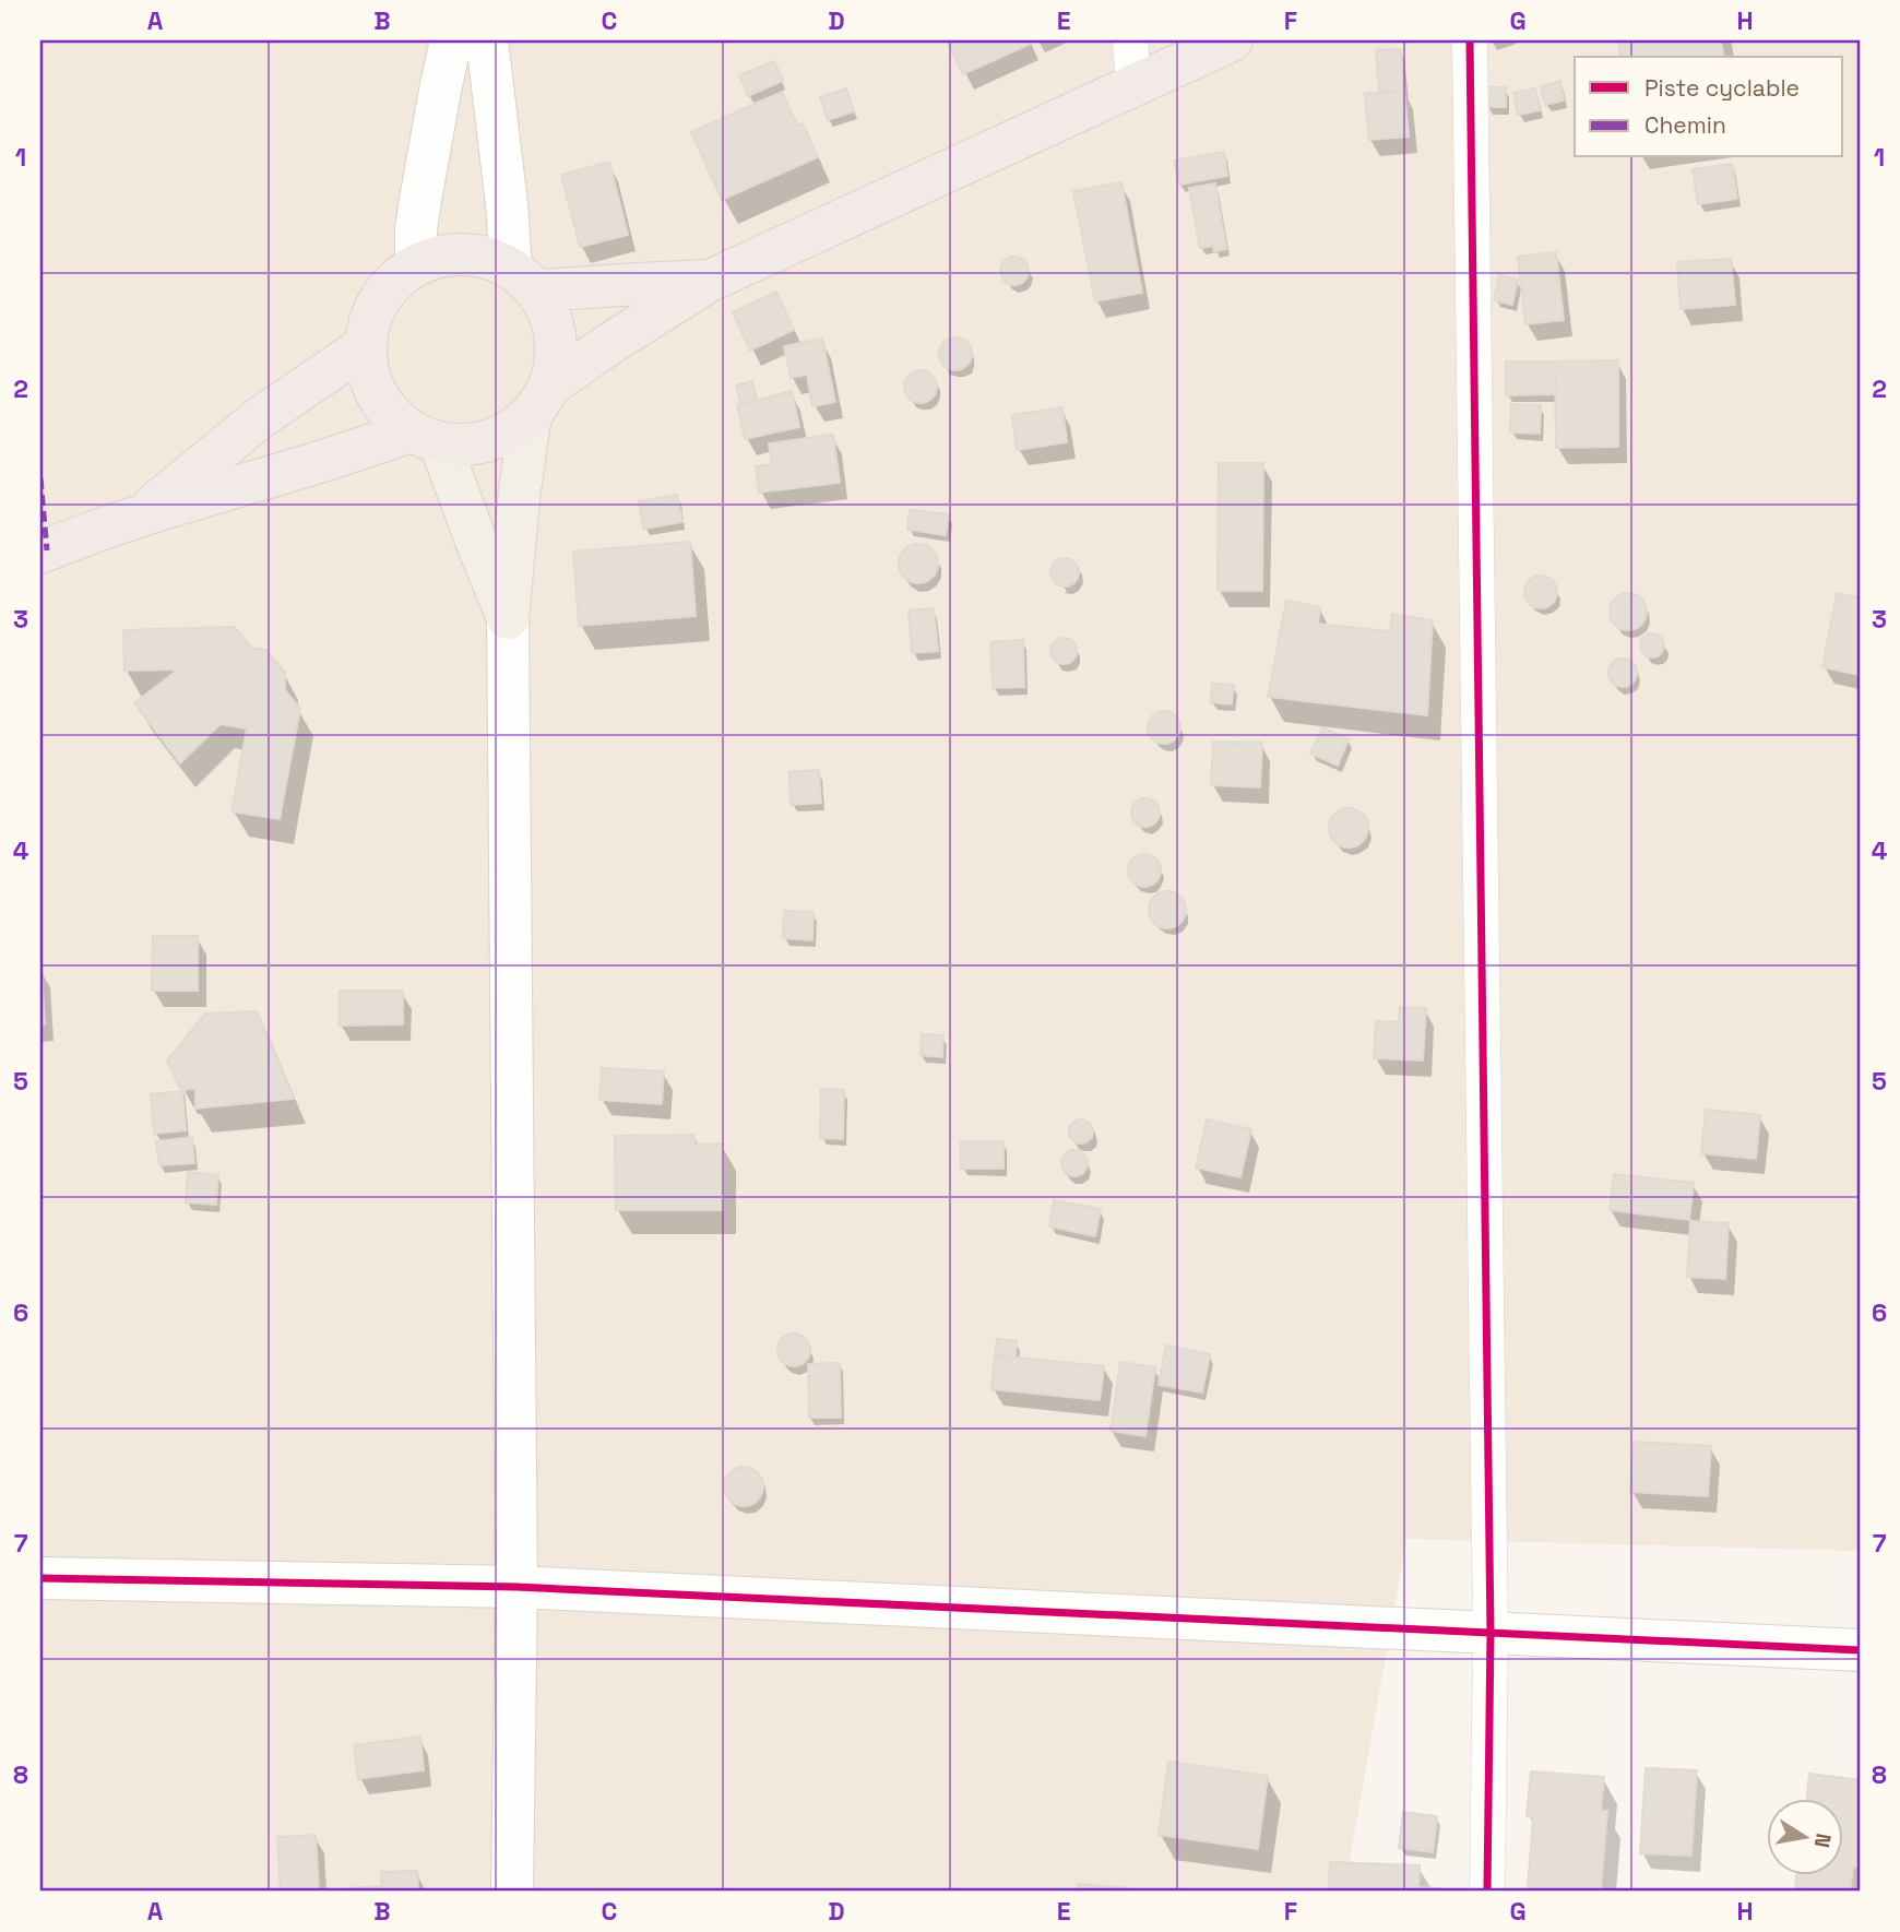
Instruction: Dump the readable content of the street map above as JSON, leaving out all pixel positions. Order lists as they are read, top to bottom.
{
  "legend": ["Piste cyclable", "Chemin"],
  "north": "right",
  "grid": {
    "columns": [
      "A",
      "B",
      "C",
      "D",
      "E",
      "F",
      "G",
      "H"
    ],
    "rows": [
      "1",
      "2",
      "3",
      "4",
      "5",
      "6",
      "7",
      "8"
    ]
  }
}
